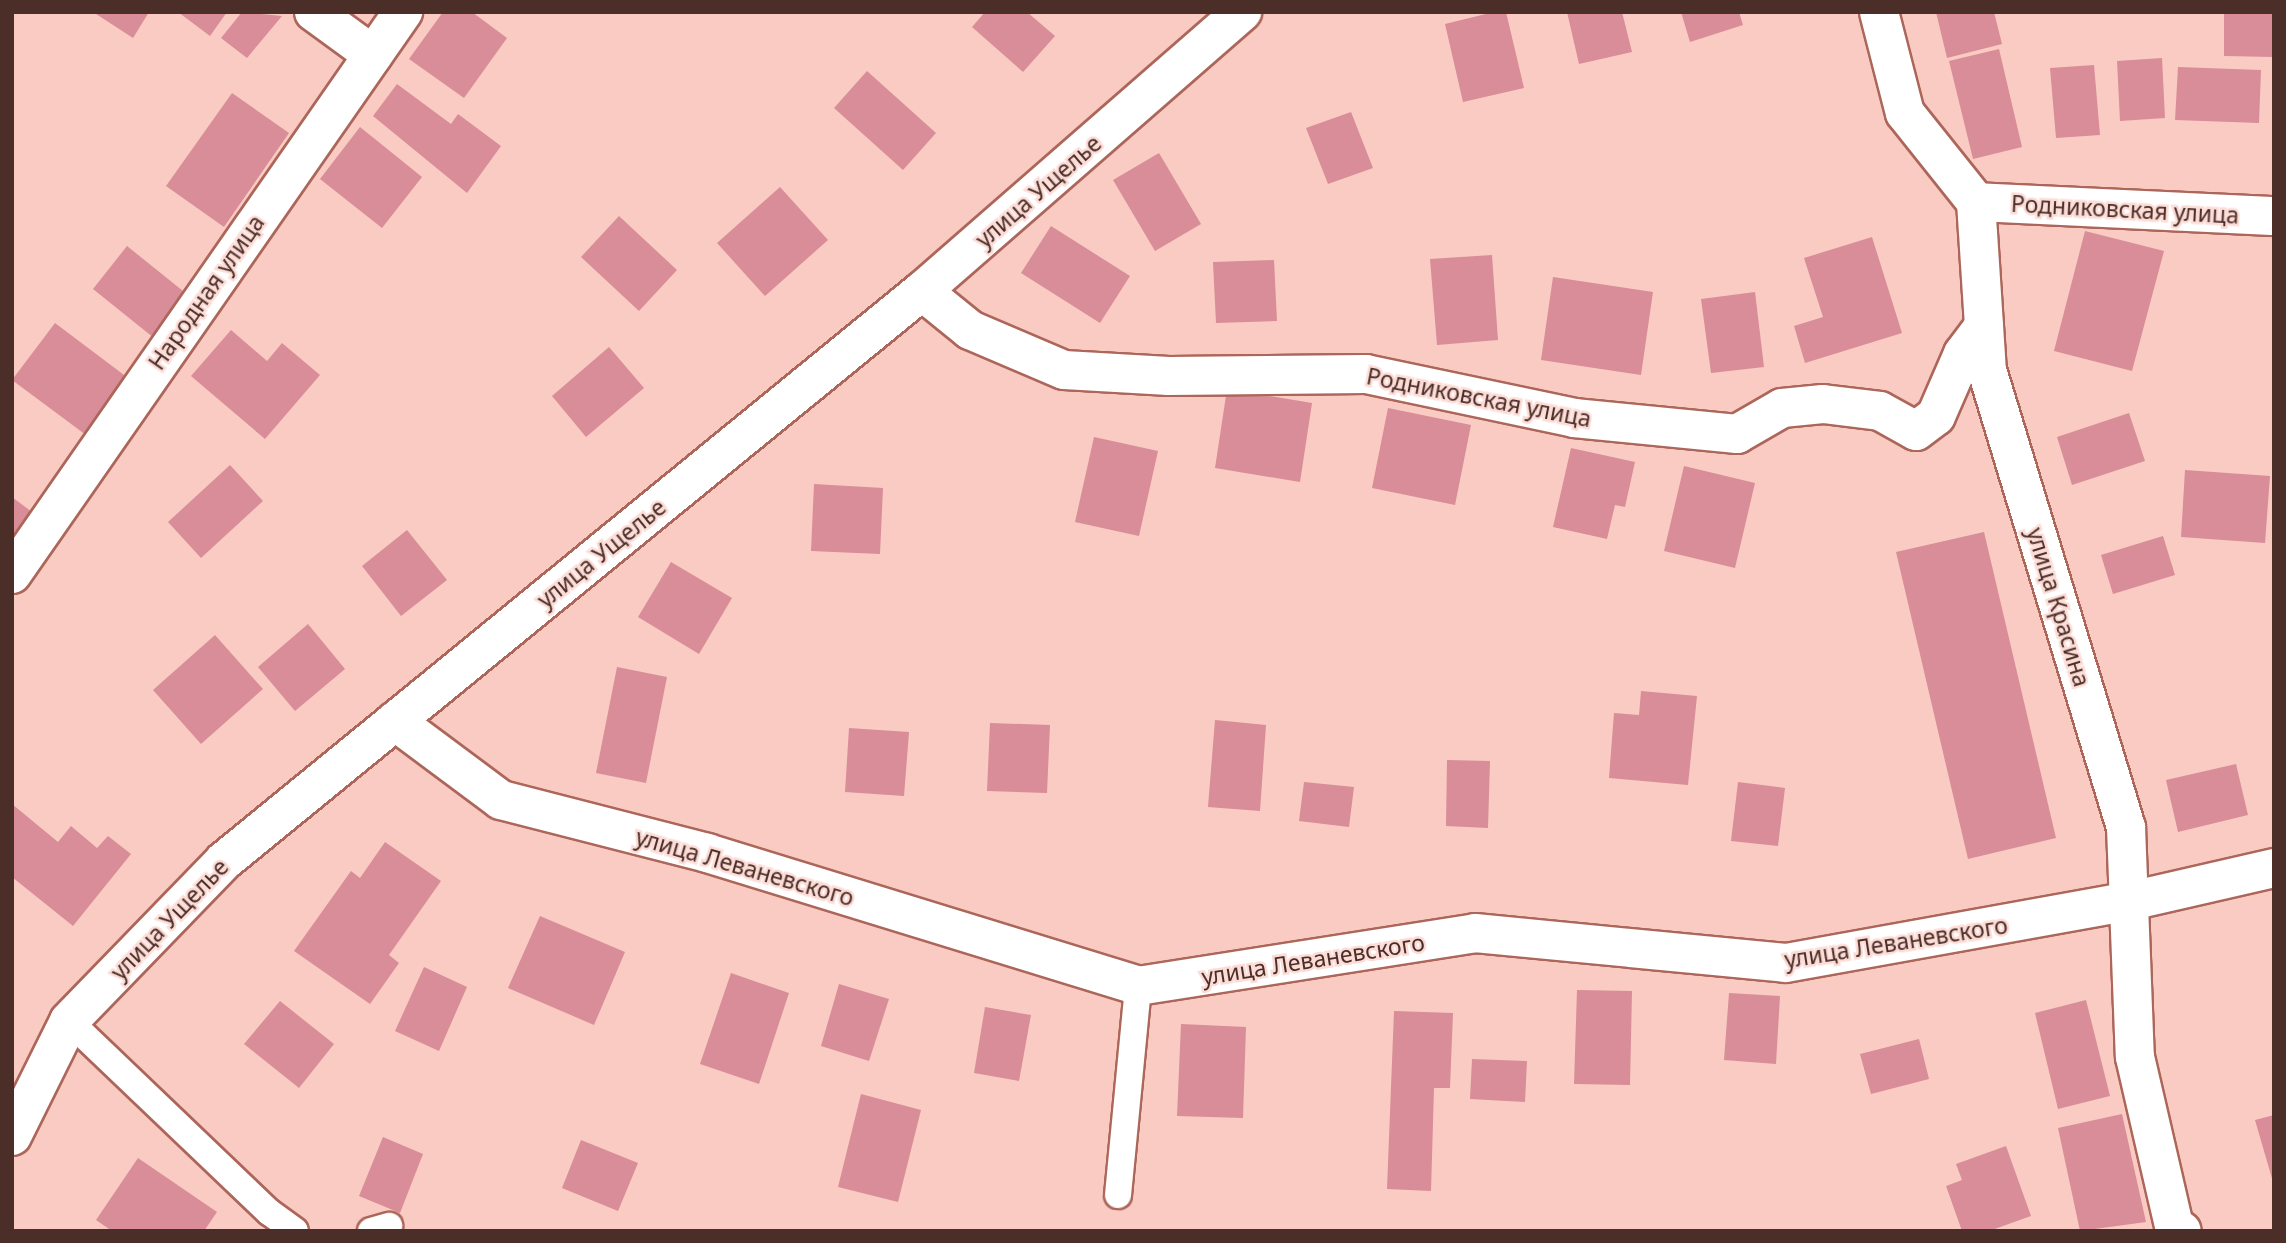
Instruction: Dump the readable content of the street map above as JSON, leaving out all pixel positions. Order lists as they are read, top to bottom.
{
  "streets": {
    "street": [
      "улица Ущелье",
      "Родниковская улица",
      "Народная улица",
      "улица Красина",
      "улица Леваневского"
    ]
  },
  "crossings": [
    ["улица Ущелье", "Родниковская улица"],
    ["улица Ущелье", "улица Леваневского"],
    ["Родниковская улица", "улица Красина"],
    ["улица Красина", "улица Леваневского"]
  ]
}
